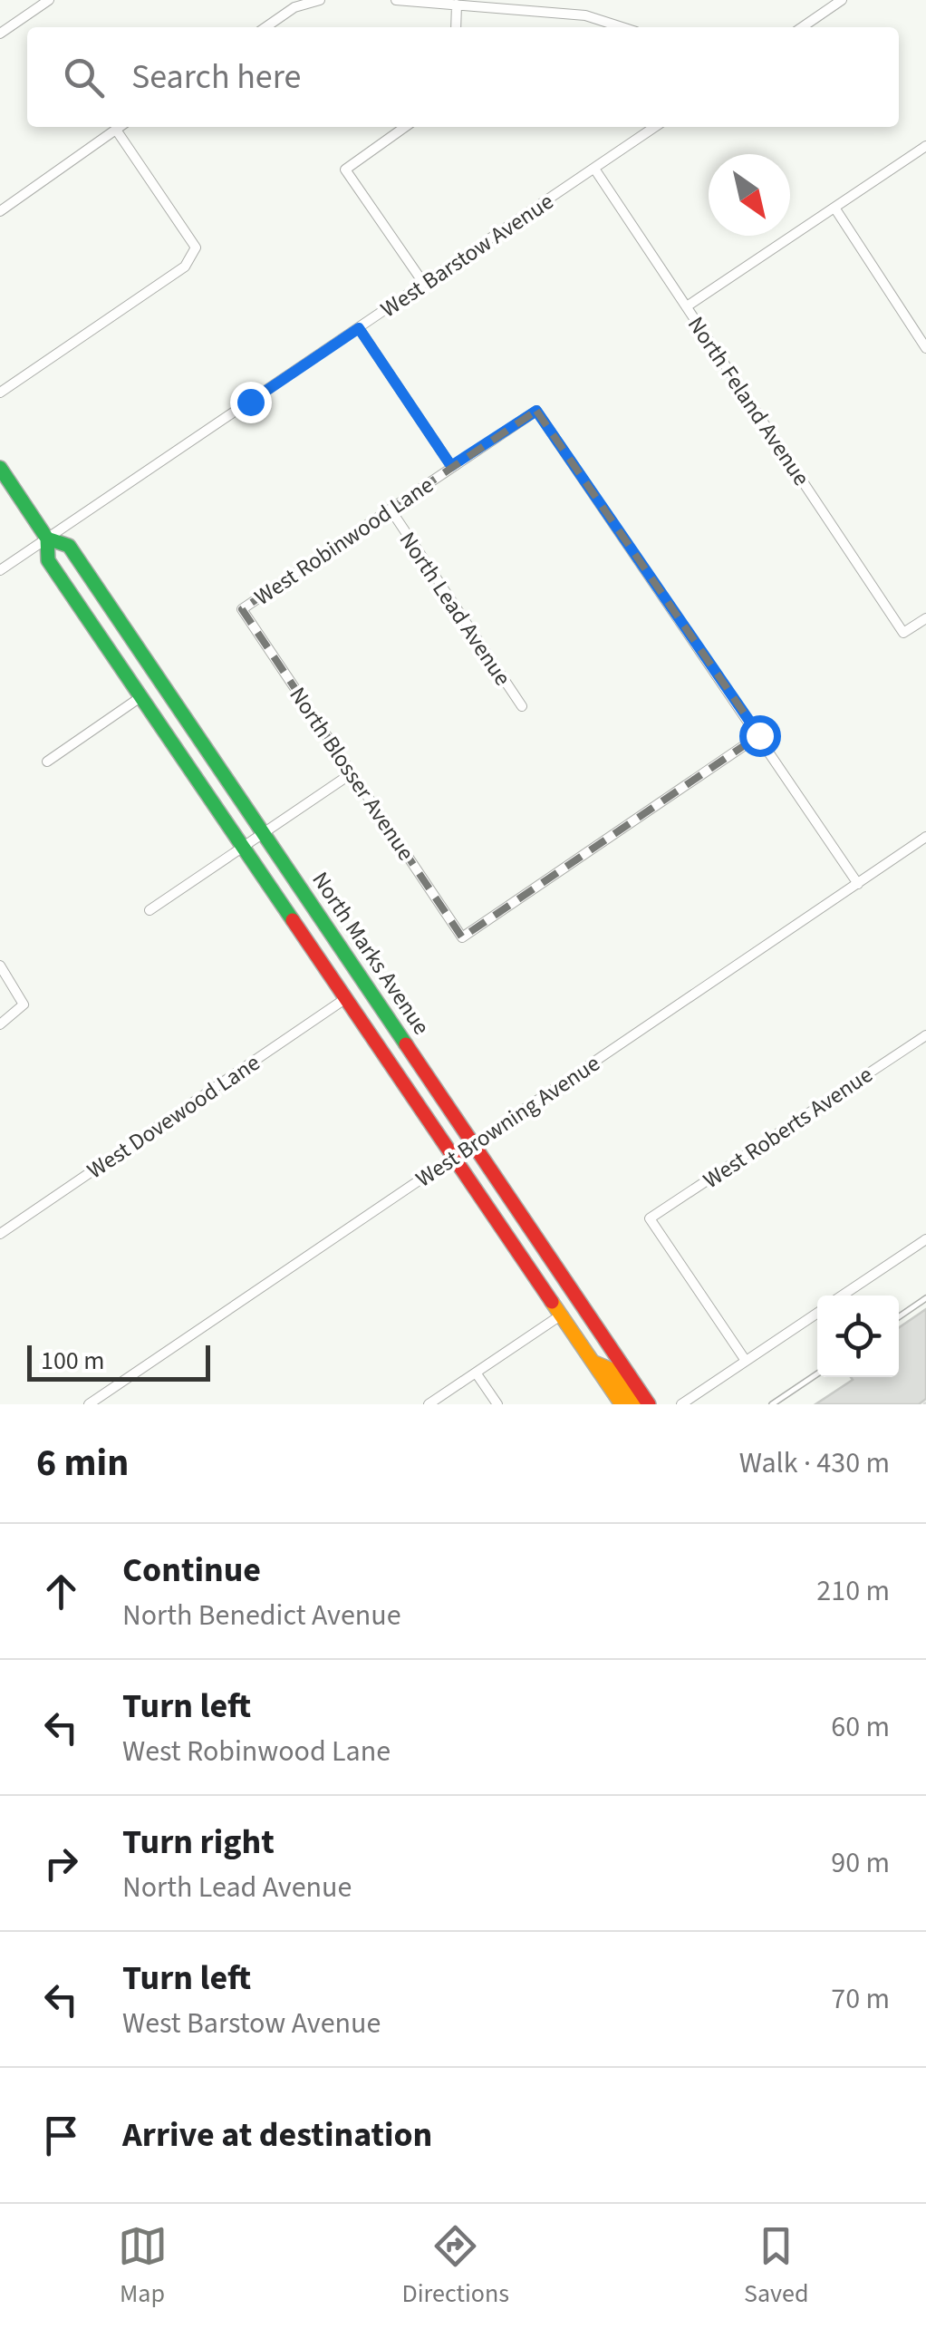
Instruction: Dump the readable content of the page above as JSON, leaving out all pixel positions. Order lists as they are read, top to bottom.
{
  "streets": {
    "main road": ["North Marks Avenue"],
    "street": [
      "West Barstow Avenue",
      "North Feland Avenue",
      "West Robinwood Lane",
      "North Lead Avenue",
      "North Blosser Avenue",
      "West Dovewood Lane",
      "West Browning Avenue",
      "West Roberts Avenue"
    ]
  },
  "crossings": [
    ["West Barstow Avenue", "North Feland Avenue"],
    ["West Barstow Avenue", "North Marks Avenue"],
    ["West Robinwood Lane", "North Lead Avenue"],
    ["West Robinwood Lane", "North Blosser Avenue"],
    ["North Marks Avenue", "West Dovewood Lane"],
    ["North Marks Avenue", "West Browning Avenue"]
  ],
  "scale_bar": "100 m",
  "north": "bottom right",
  "page": {
    "search": "Search here",
    "scale": "100 m",
    "heading": ["6 min", "Walk · 430 m"],
    "list": [
      ["Continue", "North Benedict Avenue", "210 m"],
      ["Turn left", "West Robinwood Lane", "60 m"],
      ["Turn right", "North Lead Avenue", "90 m"],
      ["Turn left", "West Barstow Avenue", "70 m"],
      "Arrive at destination"
    ],
    "nav": ["Map", "Directions", "Saved"]
  }
}
